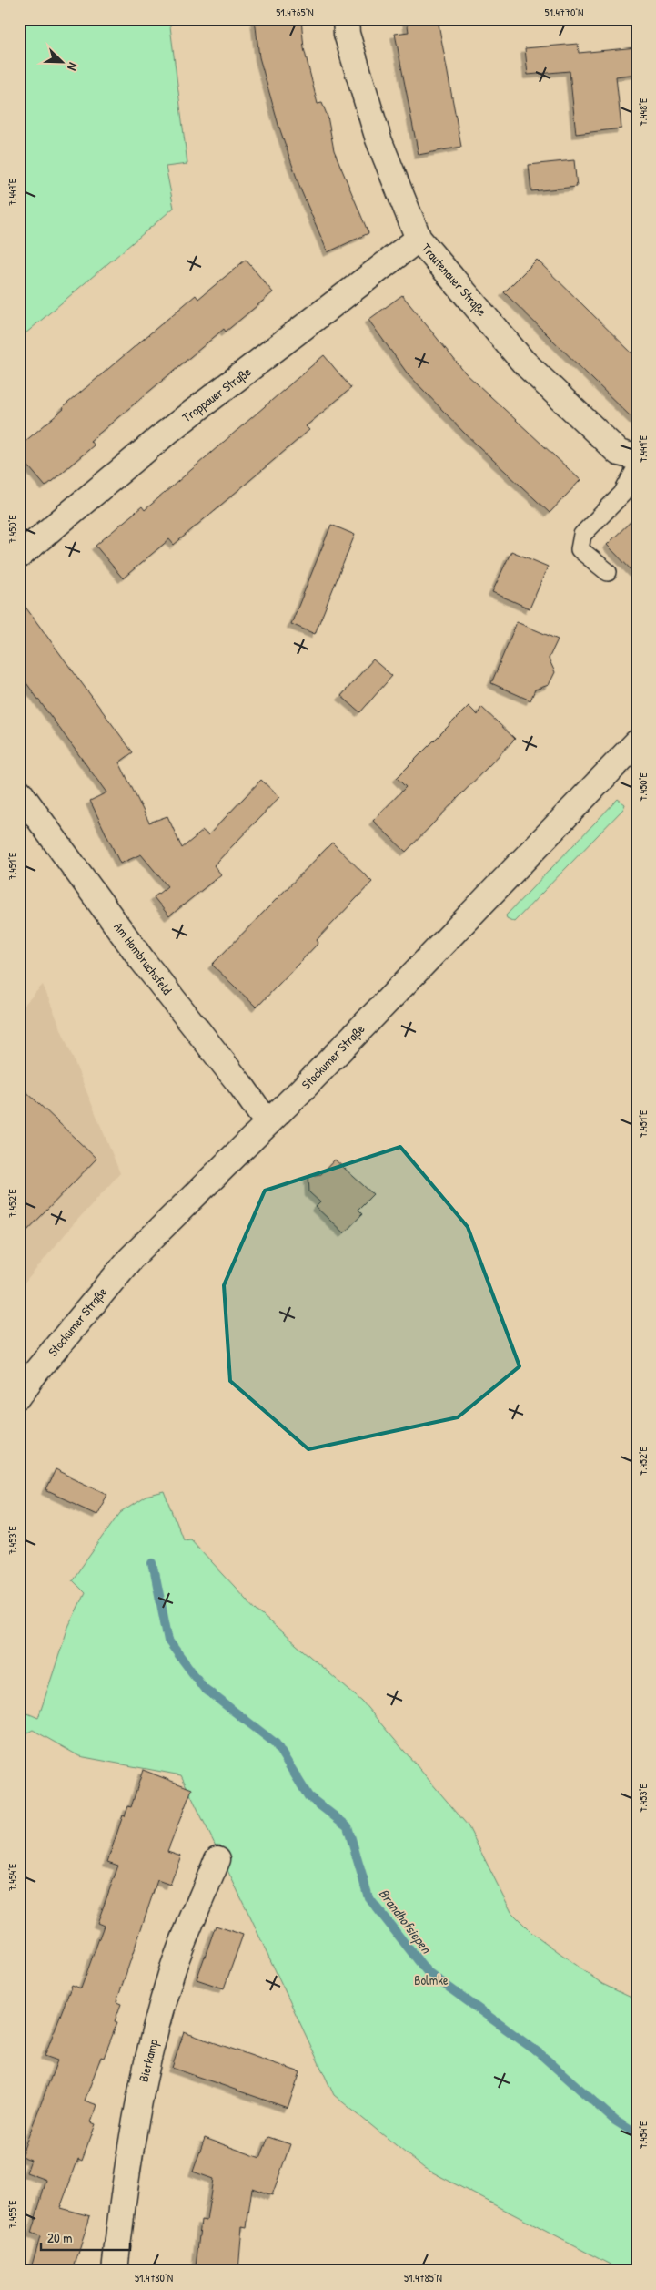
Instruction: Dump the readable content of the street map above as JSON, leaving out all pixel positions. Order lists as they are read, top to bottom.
{
  "streets": {
    "street": [
      "Trautenauer Straße",
      "Troppauer Straße",
      "Am Hombruchsfeld",
      "Stockumer Straße",
      "Bierkamp"
    ]
  },
  "crossings": [
    ["Trautenauer Straße", "Troppauer Straße"],
    ["Am Hombruchsfeld", "Stockumer Straße"]
  ],
  "water": ["Brandhofsiepen"],
  "parks": ["Bolmke"],
  "scale_bar": "20 m",
  "north": "bottom right",
  "coordinates": [
    "51.4765°N",
    "51.4770°N",
    "7.448°E",
    "7.449°E",
    "7.450°E",
    "7.451°E",
    "7.452°E",
    "7.453°E",
    "7.454°E",
    "7.455°E",
    "51.4780°N",
    "51.4785°N"
  ]
}
